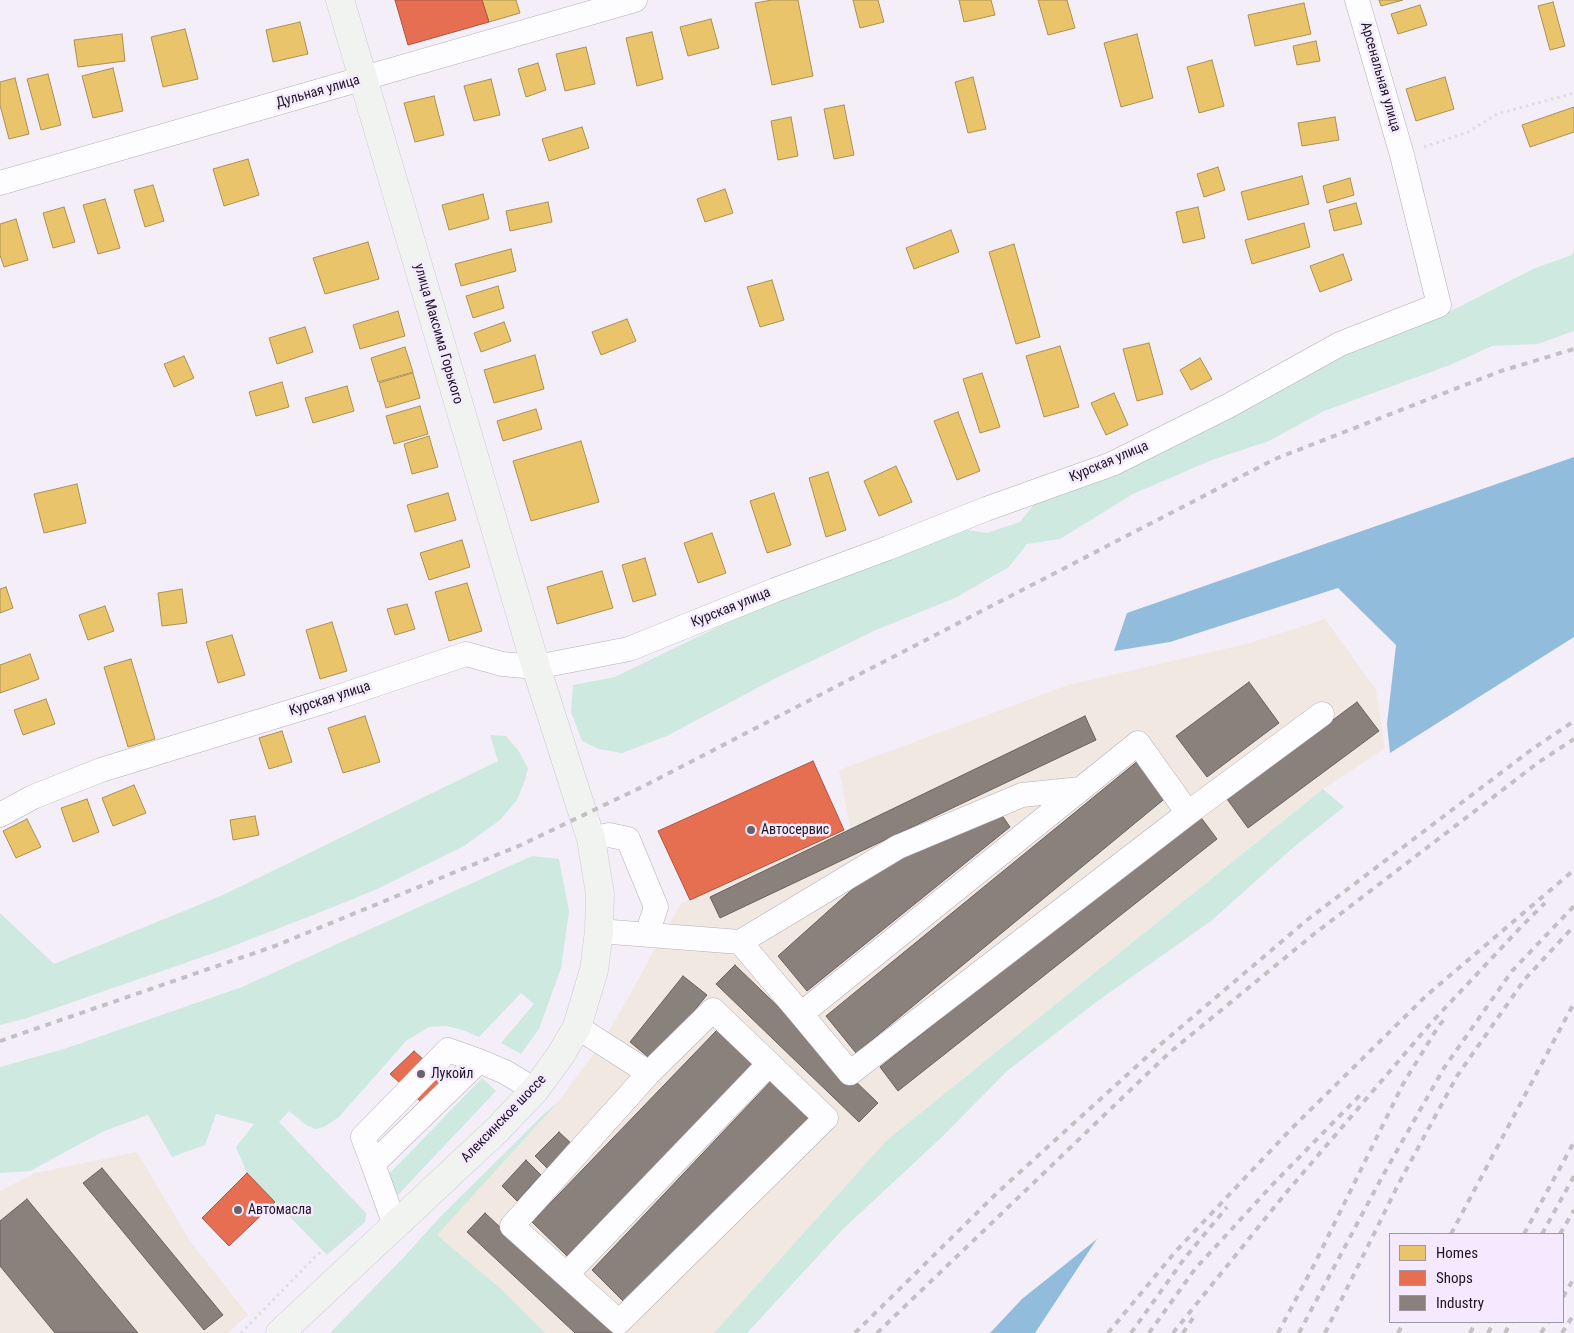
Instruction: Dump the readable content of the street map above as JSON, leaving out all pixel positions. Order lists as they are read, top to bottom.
{
  "streets": {
    "main road": ["улица Максима Горького", "Алексинское шоссе"],
    "street": ["Арсенальная улица", "Дульная улица", "Курская улица"]
  },
  "crossings": [
    ["Арсенальная улица", "Курская улица"],
    ["Дульная улица", "улица Максима Горького"],
    ["улица Максима Горького", "Курская улица"],
    ["улица Максима Горького", "Алексинское шоссе"],
    ["Курская улица", "Алексинское шоссе"]
  ],
  "places": ["Автосервис", "Лукойл", "Автомасла"],
  "legend": ["Homes", "Shops", "Industry"]
}
